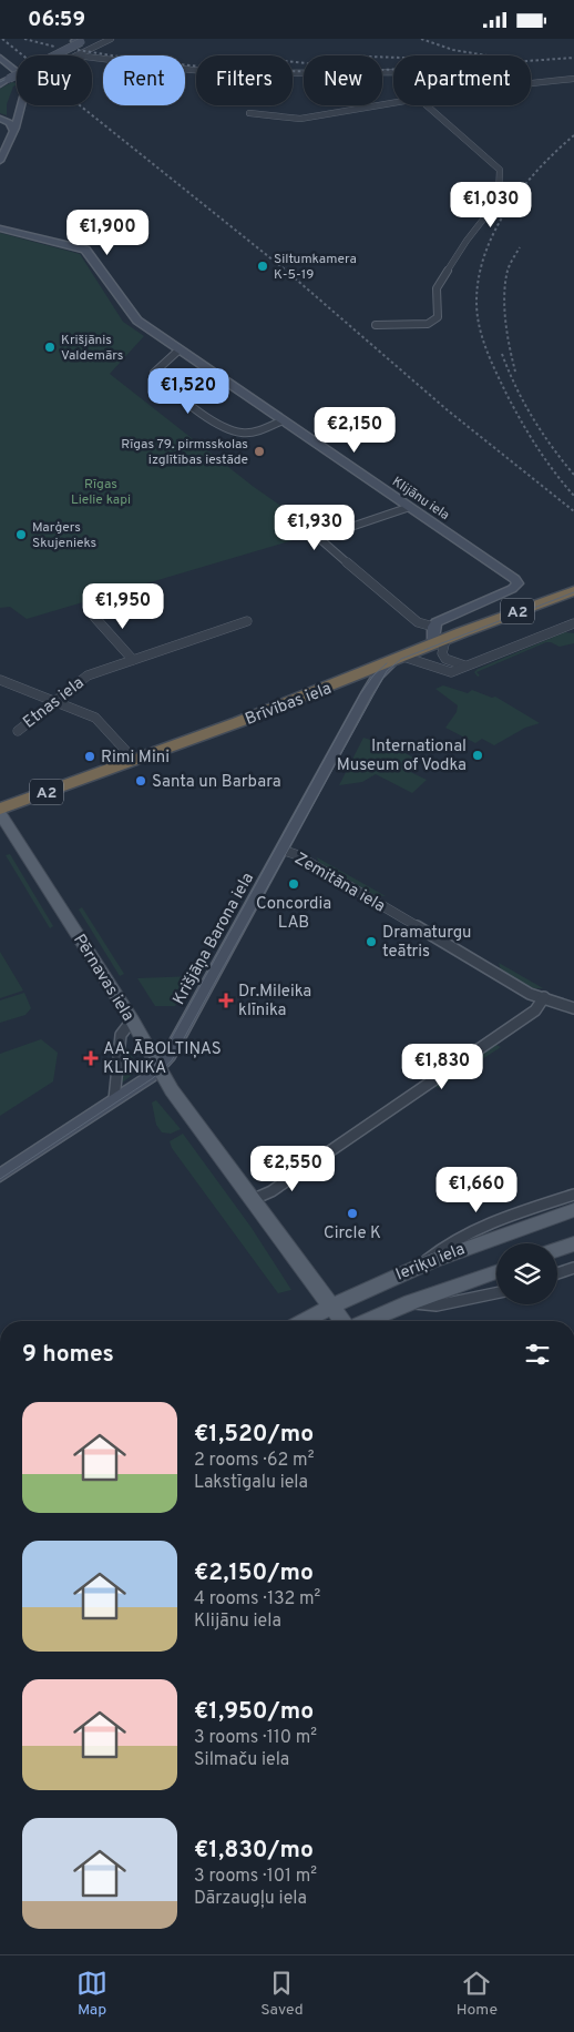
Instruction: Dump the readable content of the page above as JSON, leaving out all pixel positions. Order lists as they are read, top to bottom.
{
  "streets": {
    "highway": ["A2", "Brīvības iela"],
    "main road": ["Pērnavas iela", "Ieriķu iela"],
    "street": [
      "Klijānu iela",
      "Etnas iela",
      "Zemitāna iela",
      "Krišjāņa Barona iela"
    ]
  },
  "crossings": [
    ["Brīvības iela", "Krišjāņa Barona iela"],
    ["Zemitāna iela", "Krišjāņa Barona iela"],
    ["Krišjāņa Barona iela", "Pērnavas iela"],
    ["Pērnavas iela", "Ieriķu iela"]
  ],
  "parks": ["Rīgas Lielie kapi"],
  "places": {
    "other": [
      "Siltumkamera K-5-19",
      "Krišjānis Valdemārs",
      "Rīgas 79. pirmsskolas izglītības iestāde",
      "Marģers Skujenieks",
      "International Museum of Vodka",
      "Rimi Mini",
      "Santa un Barbara",
      "Concordia LAB",
      "Dramaturgu teātris",
      "Circle K"
    ],
    "health": ["Dr.Mileika klīnika", "AA. ĀBOLTIŅAS KLĪNIKA"]
  },
  "page": {
    "status": "06:59",
    "chip": [
      "Buy",
      "Rent",
      "Filters",
      "New",
      "Apartment"
    ],
    "price": [
      "€1,030",
      "€1,900",
      "€1,520",
      "€2,150",
      "€1,930",
      "€1,950",
      "€1,830",
      "€2,550",
      "€1,660"
    ],
    "heading": "9 homes",
    "list": [
      {
        "name": "€1,520/mo",
        "note": "2 rooms · 62 m² · Lakstīgalu iela"
      },
      {
        "name": "€2,150/mo",
        "note": "4 rooms · 132 m² · Klijānu iela"
      },
      {
        "name": "€1,950/mo",
        "note": "3 rooms · 110 m² · Silmaču iela"
      },
      {
        "name": "€1,830/mo",
        "note": "3 rooms · 101 m² · Dārzaugļu iela"
      }
    ],
    "tabs": ["Map", "Saved", "Home"]
  }
}
